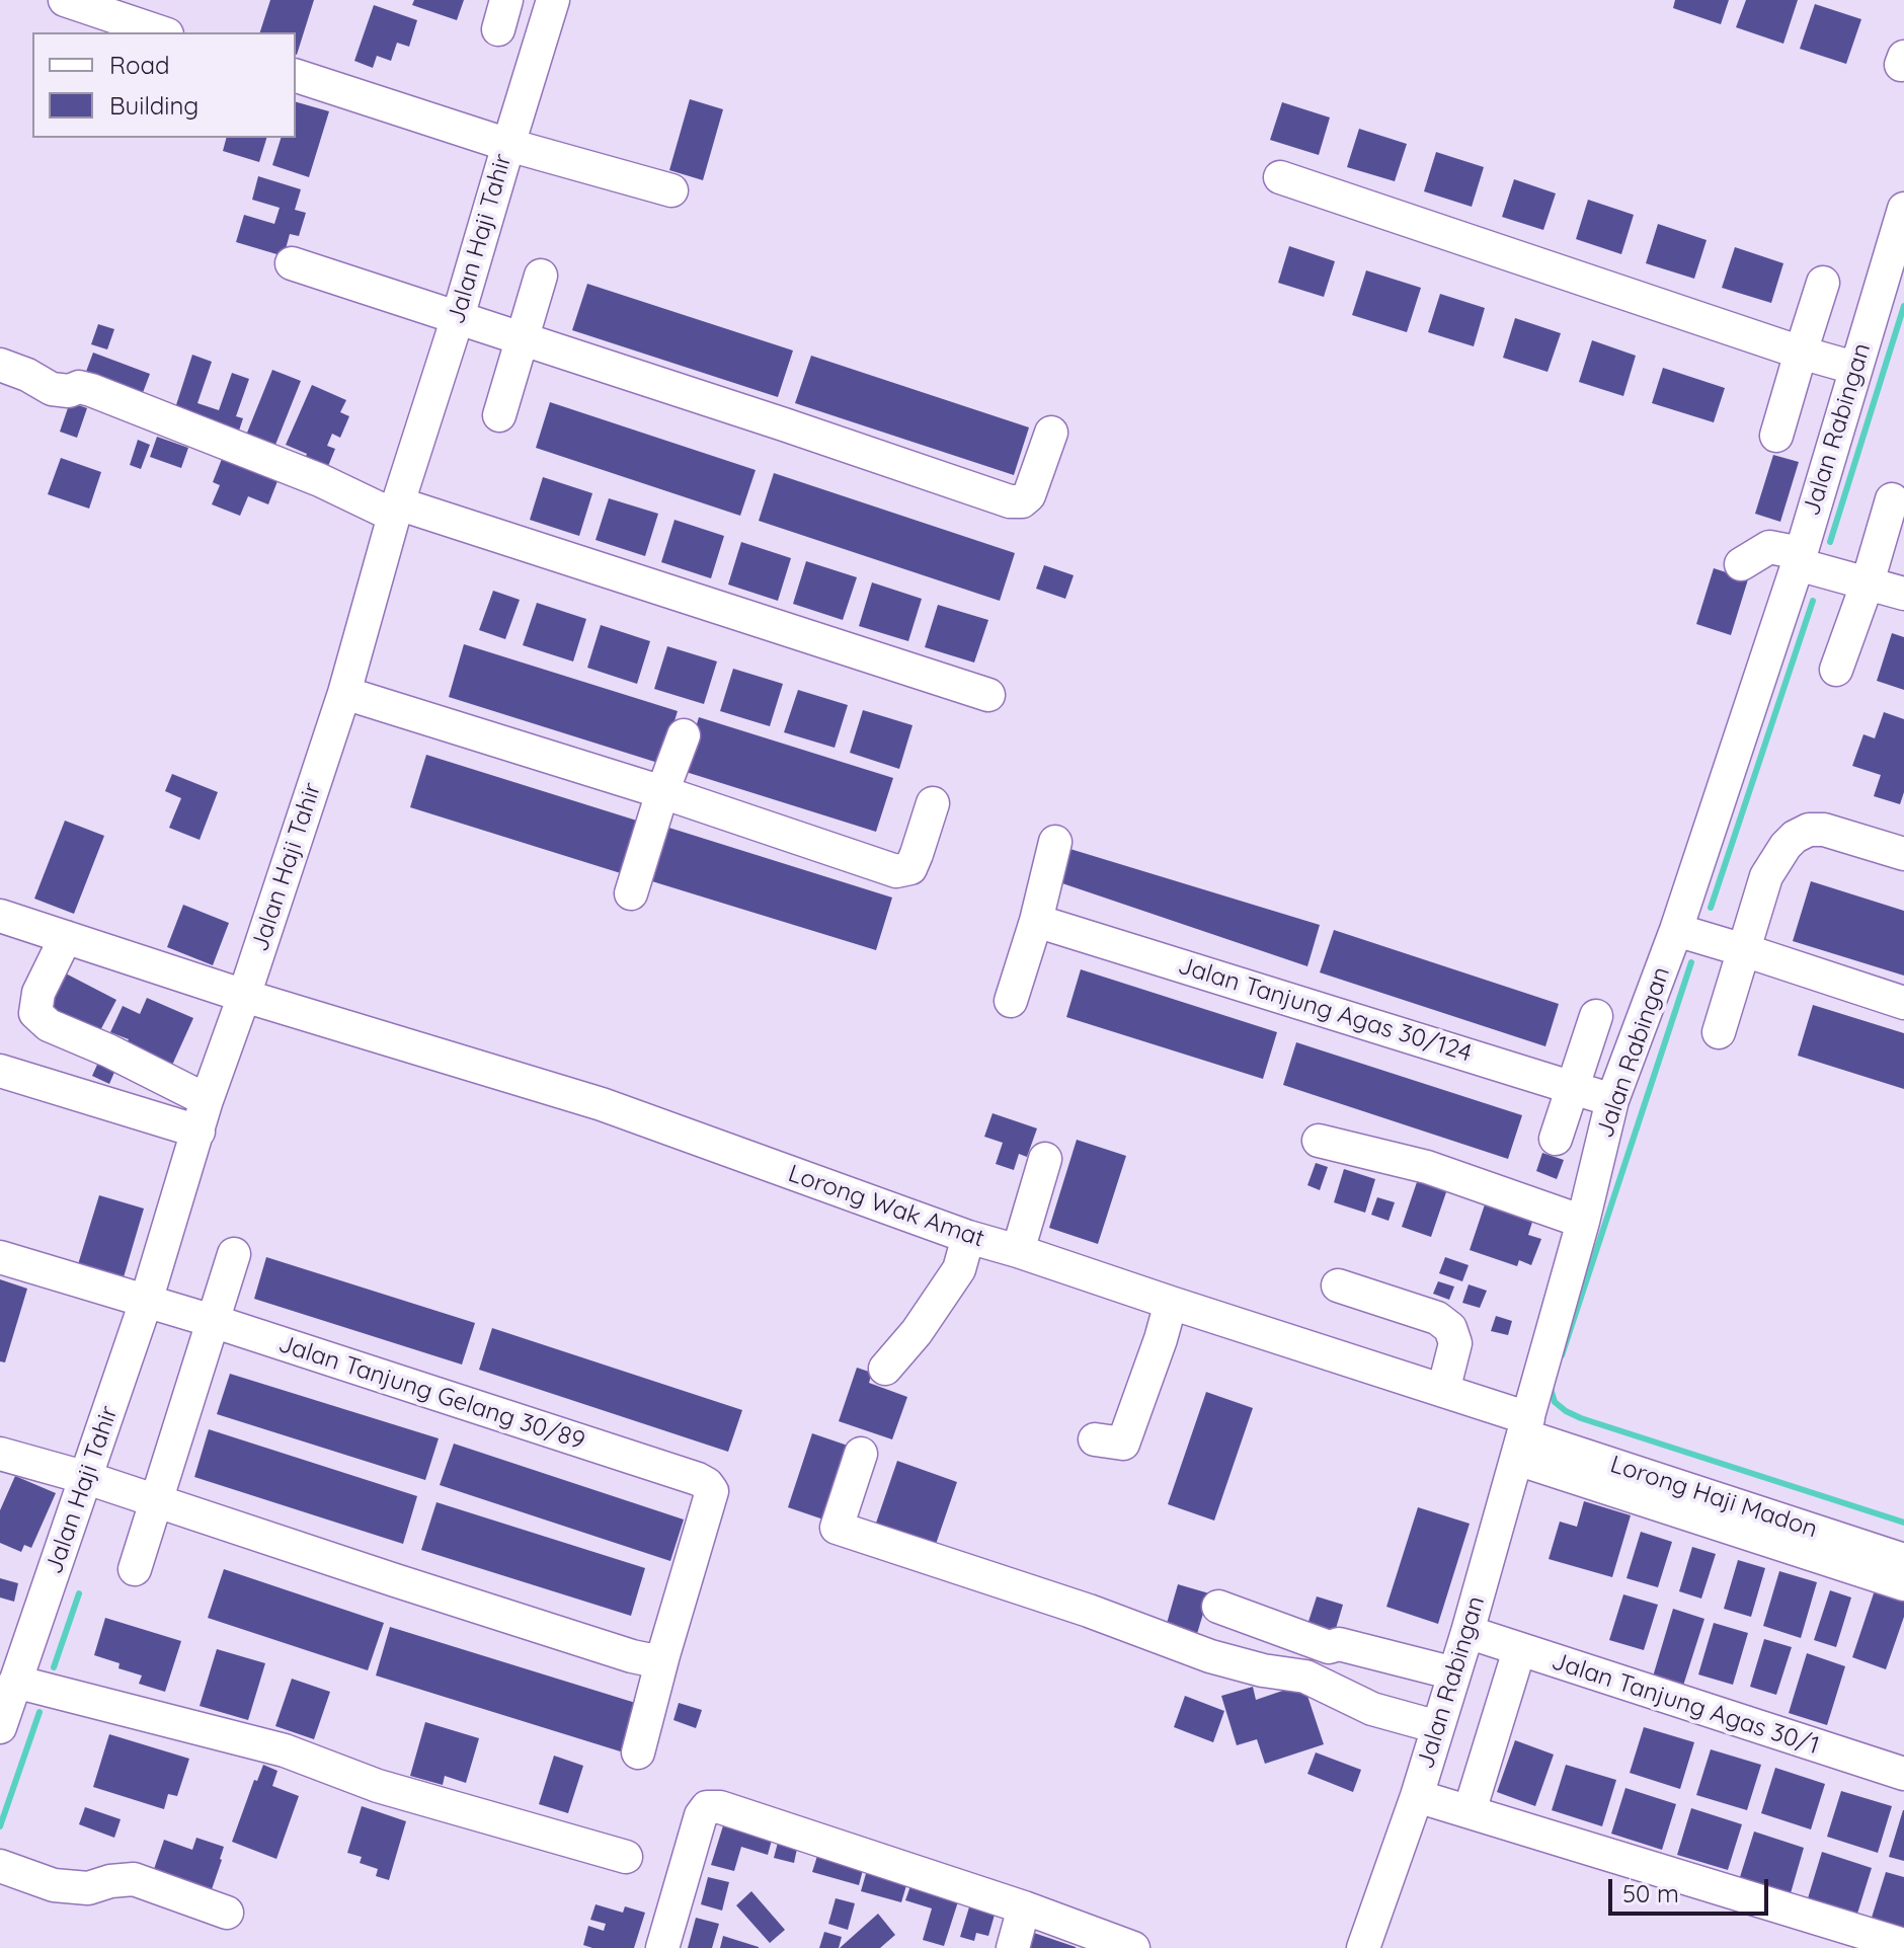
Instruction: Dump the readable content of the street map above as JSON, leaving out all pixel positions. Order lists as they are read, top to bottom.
{
  "streets": {
    "street": [
      "Jalan Haji Tahir",
      "Jalan Rabingan",
      "Jalan Tanjung Agas 30/124",
      "Lorong Wak Amat",
      "Jalan Tanjung Gelang 30/89",
      "Lorong Haji Madon",
      "Jalan Tanjung Agas 30/1"
    ]
  },
  "crossings": [
    ["Jalan Haji Tahir", "Lorong Wak Amat"],
    ["Jalan Haji Tahir", "Jalan Tanjung Gelang 30/89"],
    ["Jalan Rabingan", "Jalan Tanjung Agas 30/124"],
    ["Jalan Rabingan", "Lorong Wak Amat"],
    ["Jalan Rabingan", "Lorong Haji Madon"],
    ["Jalan Rabingan", "Jalan Tanjung Agas 30/1"],
    ["Lorong Wak Amat", "Lorong Haji Madon"]
  ],
  "legend": ["Road", "Building"],
  "scale_bar": "50 m"
}
